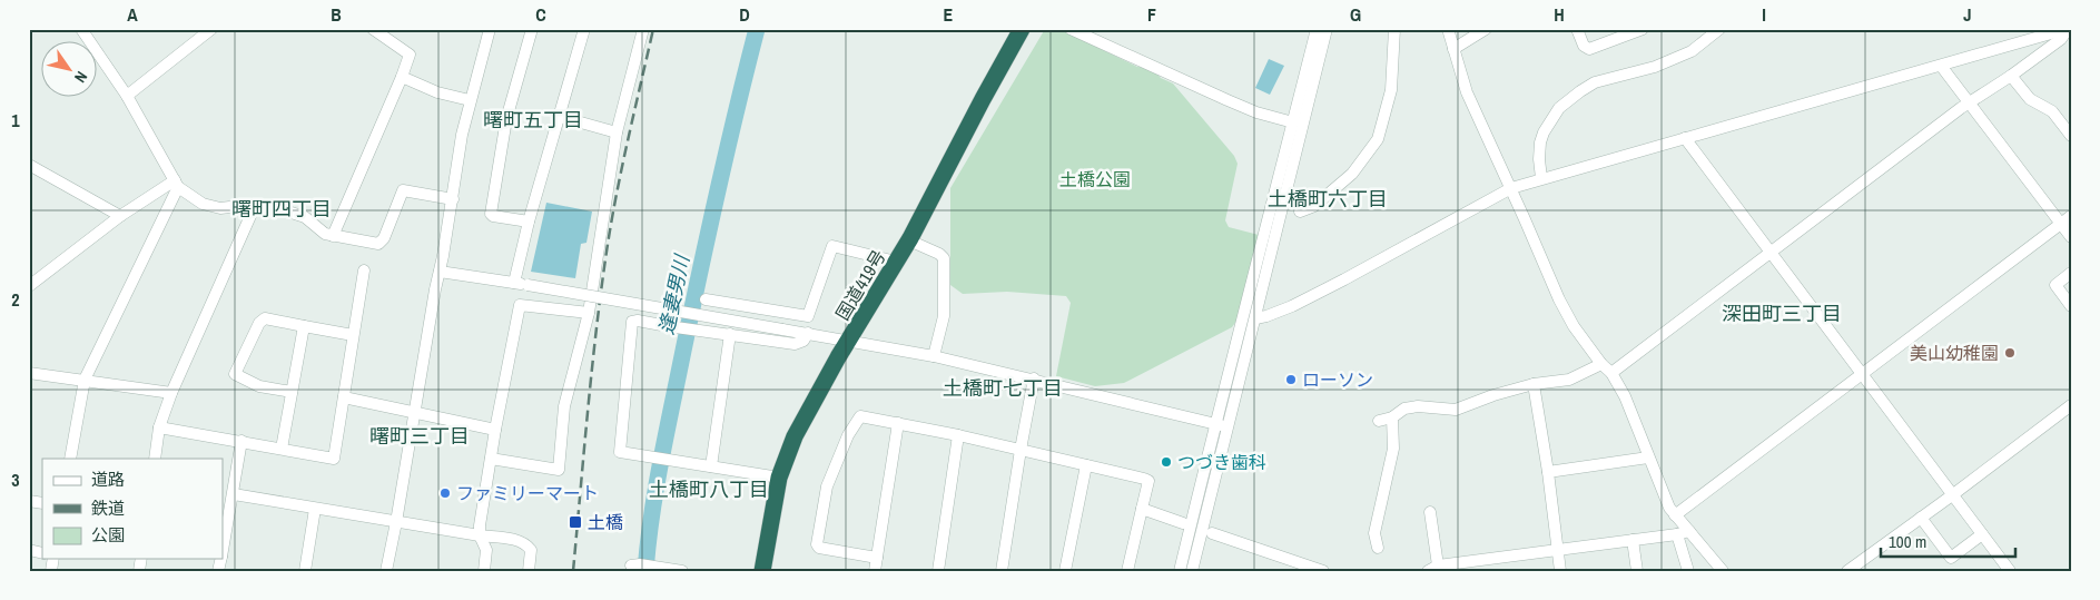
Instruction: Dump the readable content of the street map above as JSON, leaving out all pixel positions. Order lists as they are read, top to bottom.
{
  "streets": {
    "highway": ["国道419号"]
  },
  "districts": [
    "曙町五丁目",
    "土橋町六丁目",
    "曙町四丁目",
    "深田町三丁目",
    "土橋町七丁目",
    "曙町三丁目",
    "土橋町八丁目"
  ],
  "water": ["逢妻男川"],
  "parks": ["土橋公園"],
  "places": {
    "other": [
      "美山幼稚園",
      "ローソン",
      "つづき歯科",
      "ファミリーマート"
    ],
    "transit": ["土橋"]
  },
  "legend": ["道路", "鉄道", "公園"],
  "scale_bar": "100 m",
  "north": "bottom right",
  "grid": {
    "columns": [
      "A",
      "B",
      "C",
      "D",
      "E",
      "F",
      "G",
      "H",
      "I",
      "J"
    ],
    "rows": ["1", "2", "3"]
  }
}
